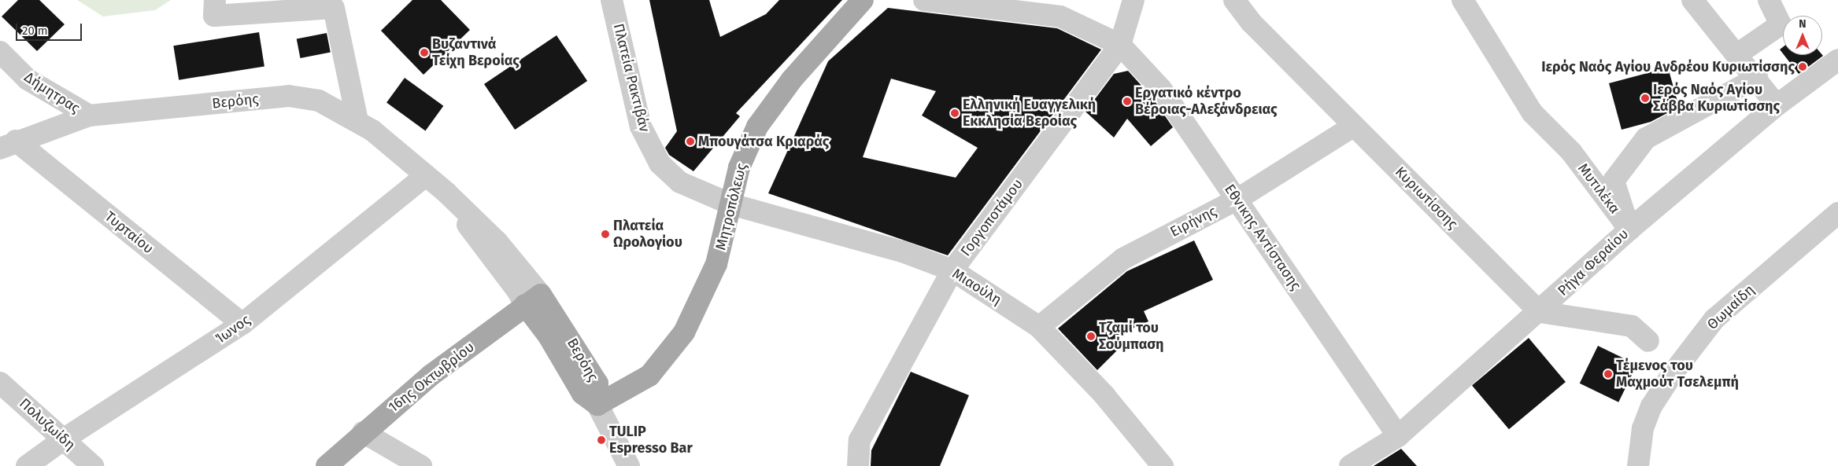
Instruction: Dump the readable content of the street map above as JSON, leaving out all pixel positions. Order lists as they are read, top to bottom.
{
  "streets": {
    "main road": ["Βερόης", "Μητροπόλεως", "16ης Οκτωβρίου"],
    "street": [
      "Πλατεία Ρακτιβάν",
      "Δήμητρας",
      "Μυτιλέκα",
      "Κυριωτίσσης",
      "Γοργοποτάμου",
      "Ειρήνης",
      "Τυρταίου",
      "Εθνικης Αντίστασης",
      "Ρήγα Φεραίου",
      "Μιαούλη",
      "Θωμαίδη",
      "Ίωνος",
      "Πολυζωίδη"
    ]
  },
  "crossings": [
    ["Πλατεία Ρακτιβάν", "Μητροπόλεως"],
    ["Πλατεία Ρακτιβάν", "Μιαούλη"],
    ["Δήμητρας", "Βερόης"],
    ["Βερόης", "Μητροπόλεως"],
    ["Βερόης", "Τυρταίου"],
    ["Βερόης", "Ίωνος"],
    ["Βερόης", "16ης Οκτωβρίου"],
    ["Μυτιλέκα", "Ρήγα Φεραίου"],
    ["Κυριωτίσσης", "Ειρήνης"],
    ["Κυριωτίσσης", "Ρήγα Φεραίου"],
    ["Μητροπόλεως", "Μιαούλη"],
    ["Γοργοποτάμου", "Εθνικης Αντίστασης"],
    ["Γοργοποτάμου", "Μιαούλη"],
    ["Ειρήνης", "Εθνικης Αντίστασης"],
    ["Ειρήνης", "Μιαούλη"],
    ["Τυρταίου", "Ίωνος"],
    ["Εθνικης Αντίστασης", "Ρήγα Φεραίου"],
    ["Ίωνος", "Πολυζωίδη"]
  ],
  "places": [
    "Βυζαντινά Τείχη Βεροίας",
    "Ιερός Ναός Αγίου Ανδρέου Κυριωτίσσης",
    "Ιερός Ναός Αγίου Σάββα Κυριωτίσσης",
    "Εργατικό κέντρο Βέροιας-Αλεξάνδρειας",
    "Ελληνική Ευαγγελική Εκκλησία Βεροίας",
    "Μπουγάτσα Κριαράς",
    "Πλατεία Ωρολογίου",
    "Τζαμί του Σούμπαση",
    "Τέμενος του Μαχμούτ Τσελεμπή",
    "TULIP Espresso Bar"
  ],
  "scale_bar": "20 m",
  "north": "top"
}
